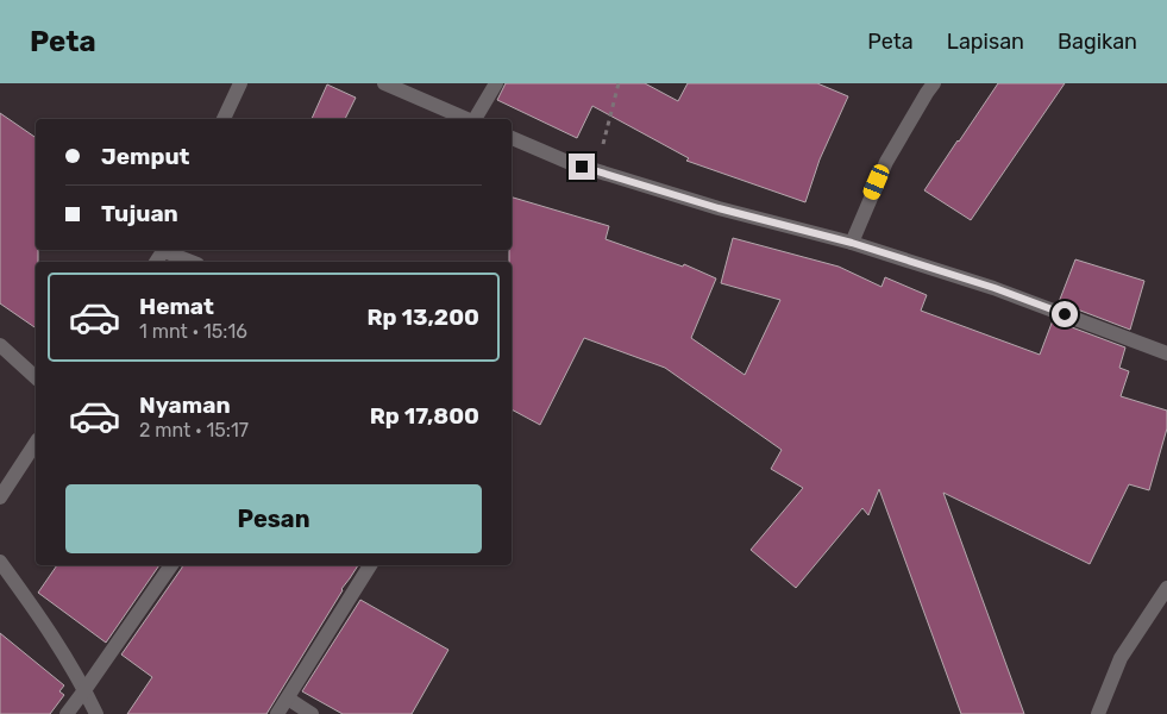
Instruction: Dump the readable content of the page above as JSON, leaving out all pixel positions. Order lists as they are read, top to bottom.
{
  "page": {
    "header": "Peta",
    "nav": ["Peta", "Lapisan", "Bagikan"],
    "banner": ["Jemput", "Tujuan"],
    "list": [
      {
        "name": "Hemat",
        "note": "1 mnt · 15:16",
        "value": "Rp 13,200"
      },
      {
        "name": "Nyaman",
        "note": "2 mnt · 15:17",
        "value": "Rp 17,800"
      }
    ],
    "buttons": "Pesan"
  }
}
